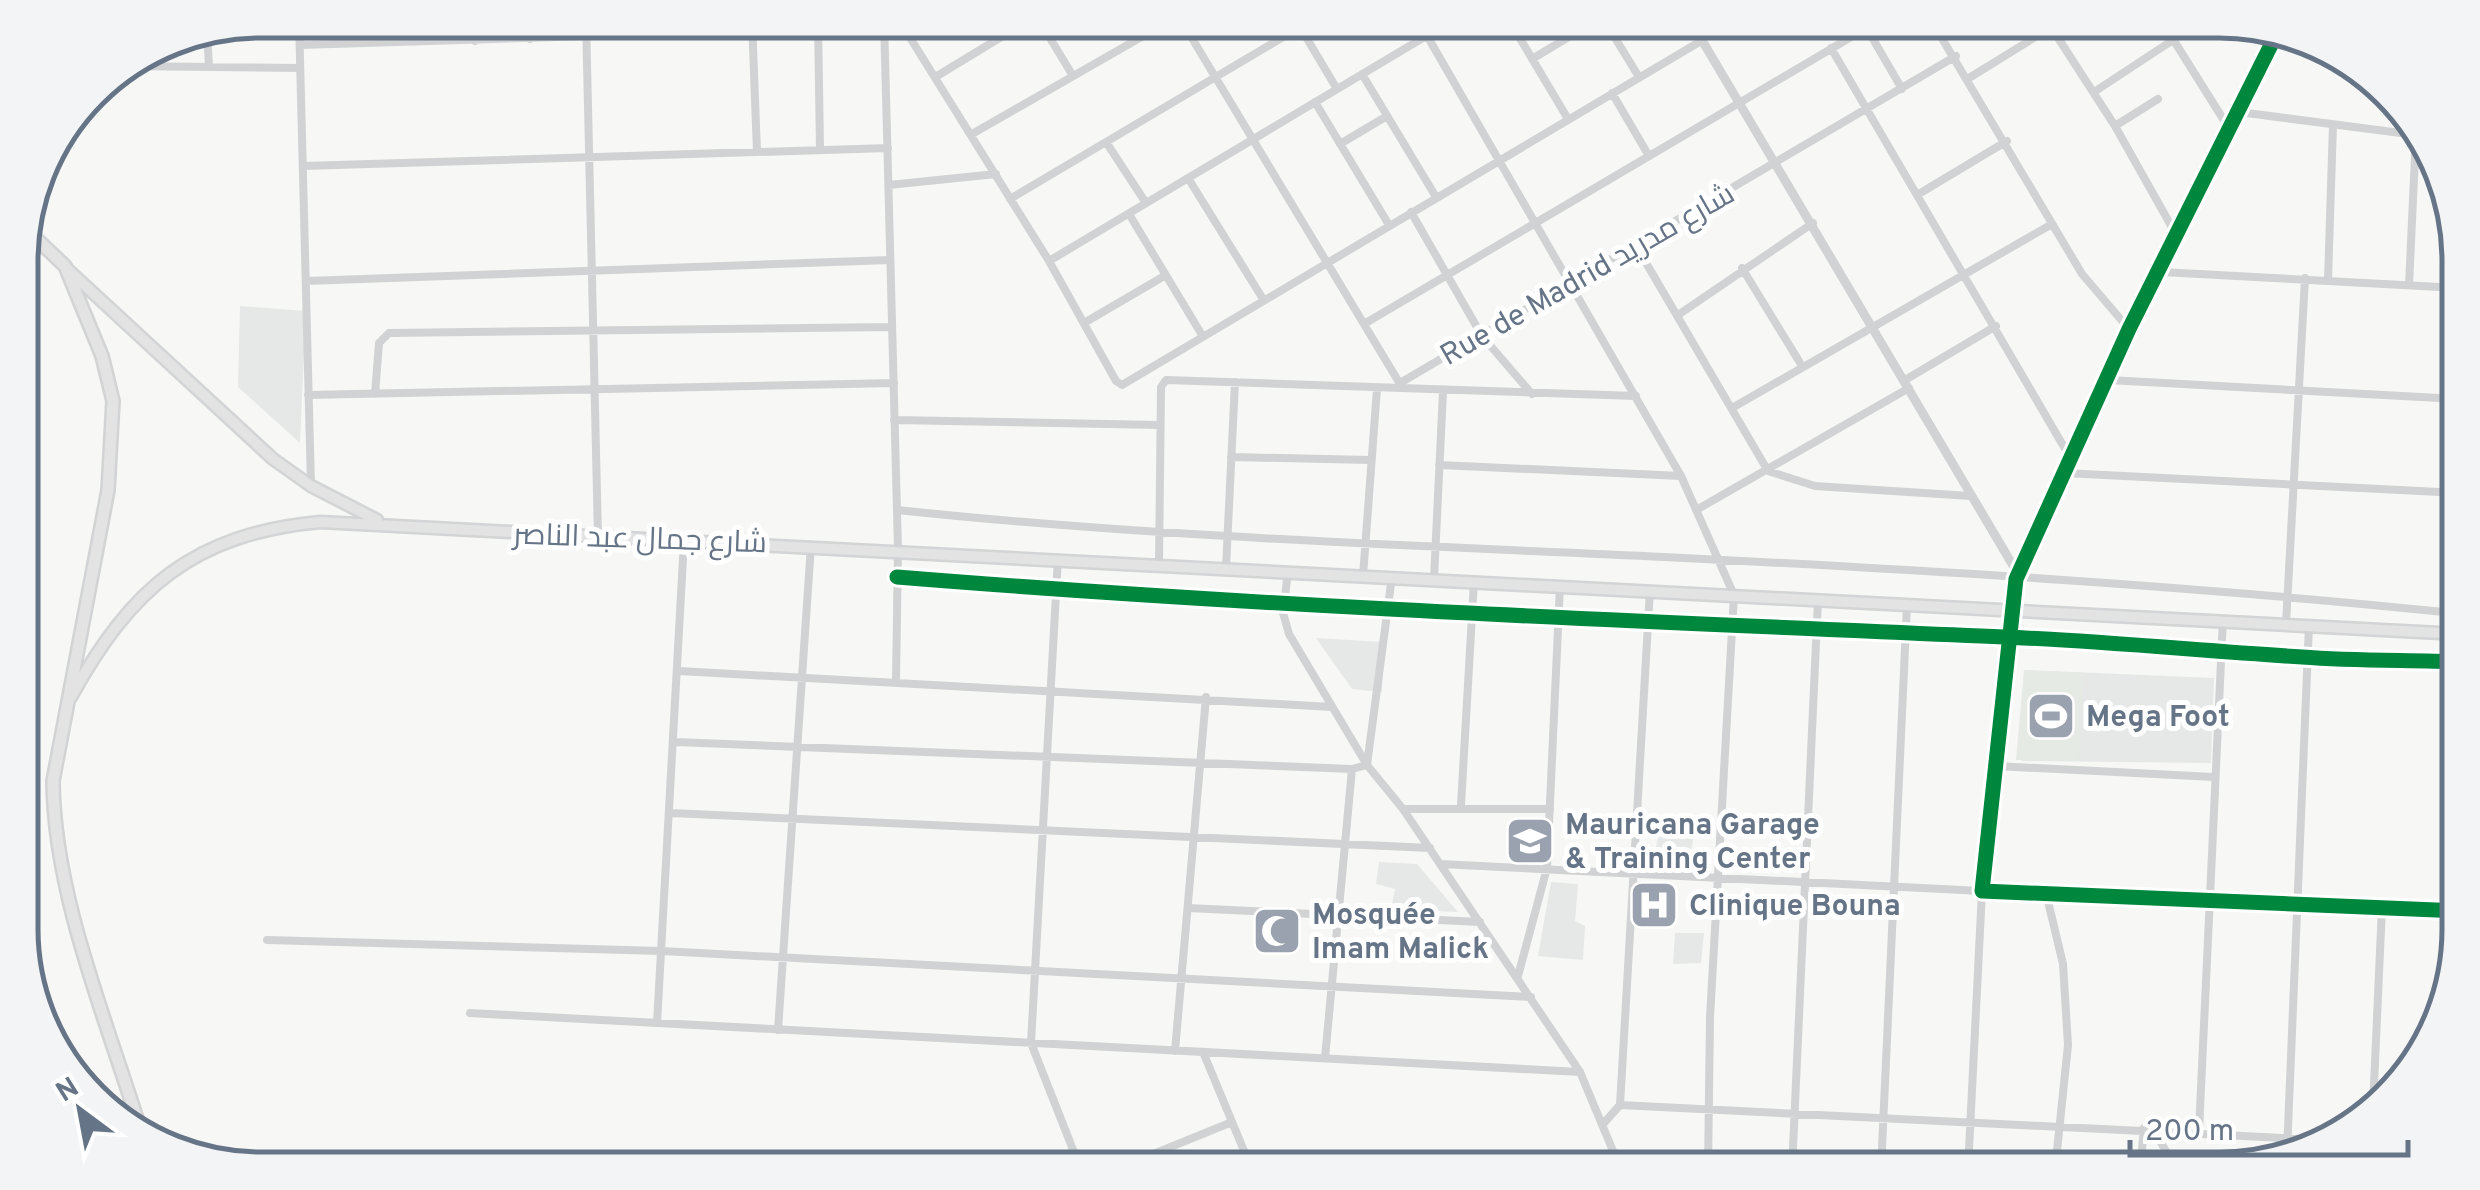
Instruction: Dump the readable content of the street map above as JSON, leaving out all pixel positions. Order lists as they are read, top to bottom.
{
  "streets": {
    "main road": ["شارع جمال عبد الناصر"],
    "street": ["Rue de Madrid شارع مدريد"]
  },
  "places": {
    "sports": ["Mega Foot"],
    "school or university": ["Mauricana Garage & Training Center"],
    "hospital": ["Clinique Bouna"],
    "mosque": ["Mosquée Imam Malick"]
  },
  "scale_bar": "200 m",
  "north": "top left"
}
